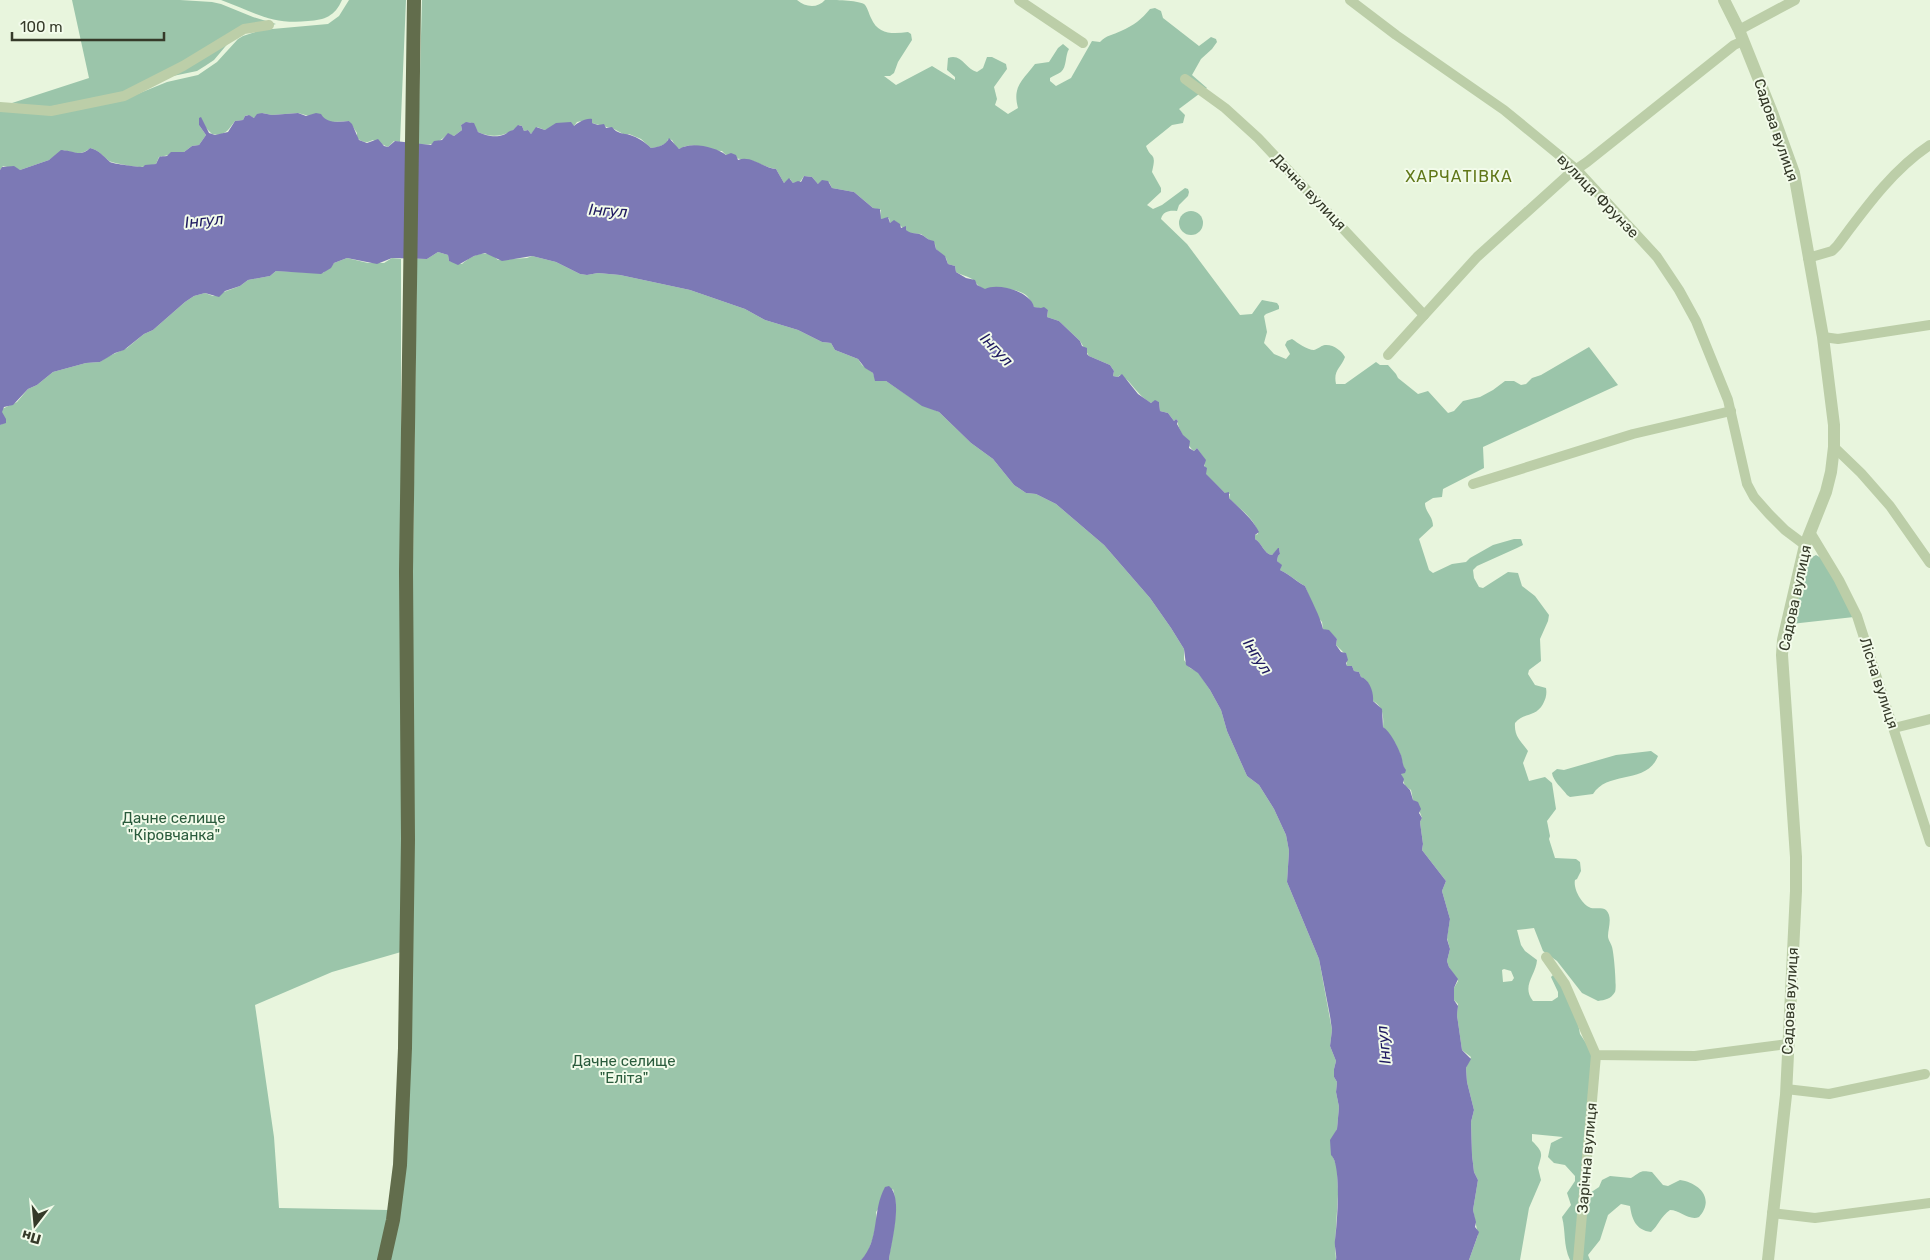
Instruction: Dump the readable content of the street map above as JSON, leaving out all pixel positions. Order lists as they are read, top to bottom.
{
  "streets": {
    "street": [
      "Садова вулиця",
      "Дачна вулиця",
      "вулиця Фрунзе",
      "Лісна вулиця",
      "Зарічна вулиця"
    ]
  },
  "crossings": [
    ["Садова вулиця", "вулиця Фрунзе"],
    ["Садова вулиця", "Лісна вулиця"]
  ],
  "districts": ["ХАРЧАТІВКА"],
  "water": ["Інгул"],
  "parks": ["Дачне селище \"Кіровчанка\"", "Дачне селище \"Еліта\""],
  "scale_bar": "100 m",
  "north": "bottom"
}
